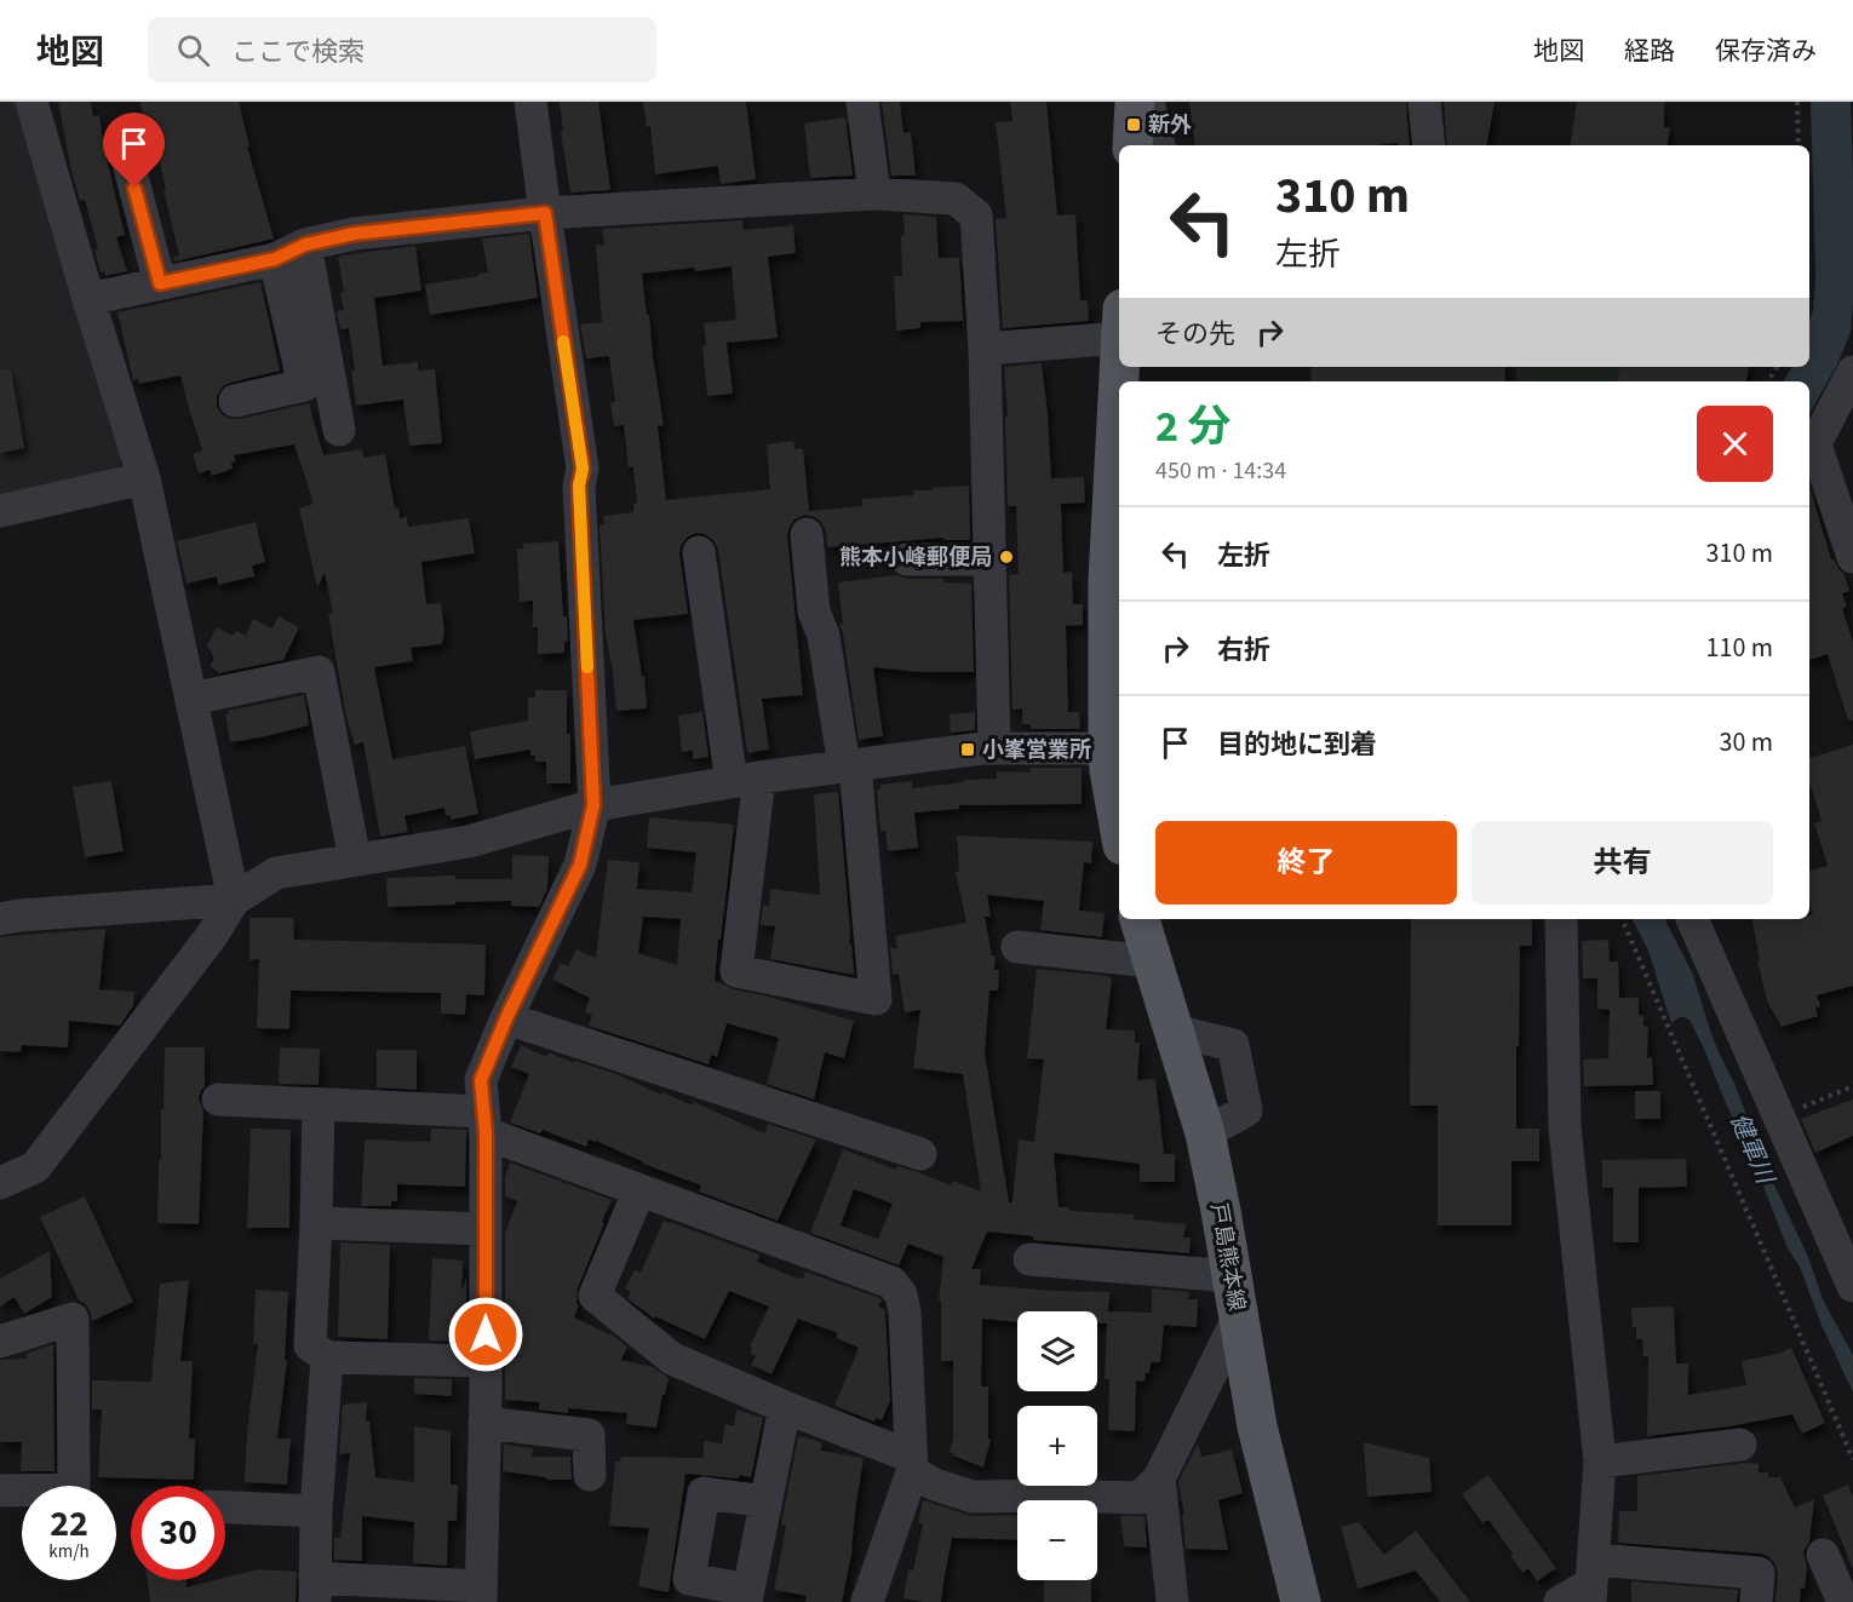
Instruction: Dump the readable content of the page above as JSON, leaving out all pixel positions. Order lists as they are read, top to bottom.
{
  "streets": {
    "main road": ["戸島熊本線"]
  },
  "water": ["健軍川"],
  "places": {
    "transit": ["新外", "小峯営業所"],
    "other": ["熊本小峰郵便局"]
  },
  "page": {
    "header": "地図",
    "search": "ここで検索",
    "nav": ["地図", "経路", "保存済み"],
    "turn": ["310 m", "左折"],
    "then": "その先",
    "heading": ["2 分", "450 m · 14:34"],
    "list": [
      {
        "name": "左折",
        "value": "310 m"
      },
      {
        "name": "右折",
        "value": "110 m"
      },
      {
        "name": "目的地に到着",
        "value": "30 m"
      }
    ],
    "buttons": ["終了", "共有"],
    "map_buttons": ["+", "−"],
    "speed": "22 km/h",
    "limit": "30"
  }
}
